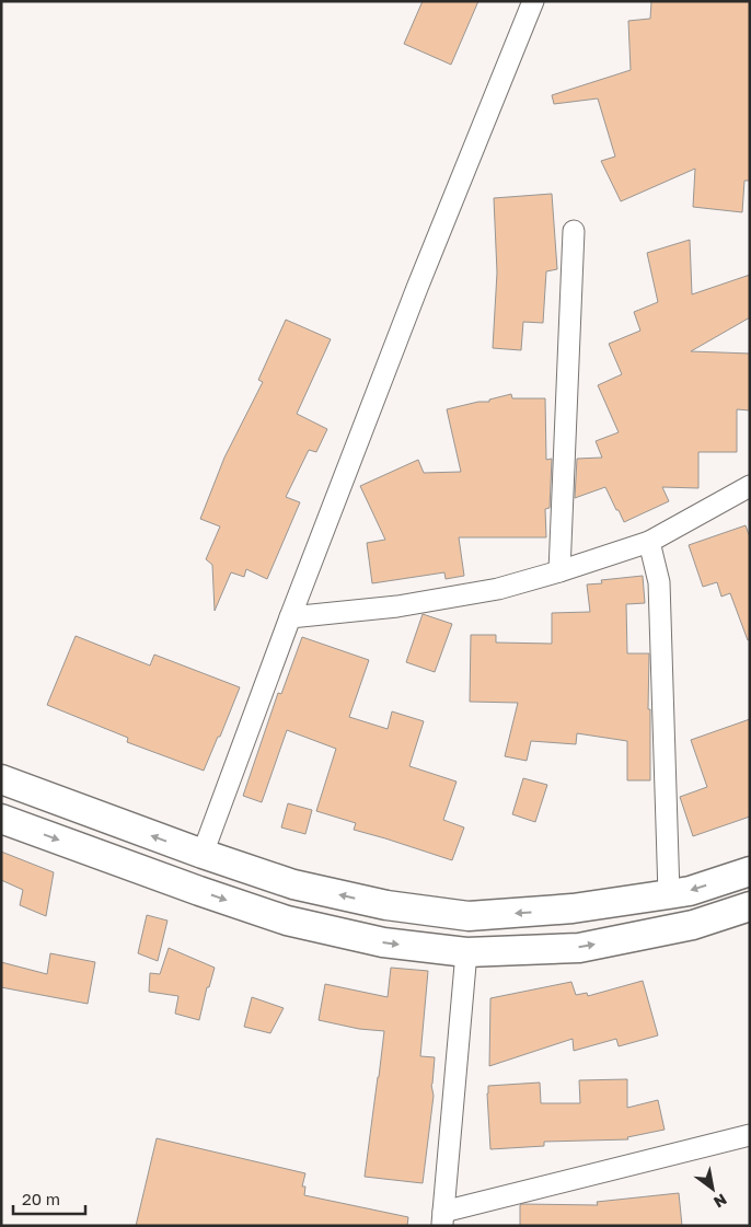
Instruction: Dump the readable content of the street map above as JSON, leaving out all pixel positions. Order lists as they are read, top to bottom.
{
  "scale_bar": "20 m",
  "north": "bottom right"
}
